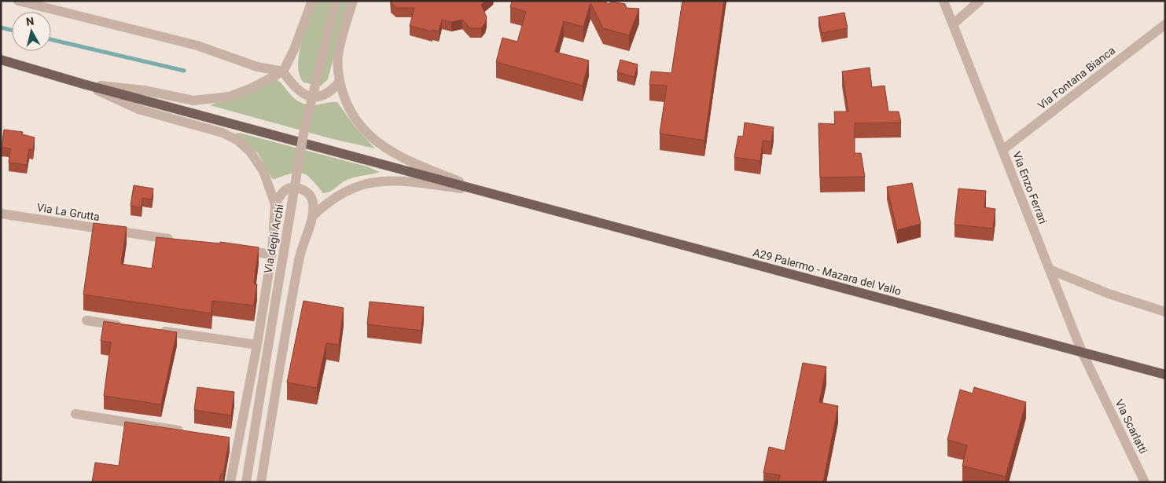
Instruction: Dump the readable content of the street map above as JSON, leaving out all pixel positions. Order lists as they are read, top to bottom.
{
  "streets": {
    "main road": ["A29 Palermo - Mazara del Vallo"],
    "street": [
      "Via Fontana Bianca",
      "Via Enzo Ferrari",
      "Via La Grutta",
      "Via degli Archi",
      "Via Scarlatti"
    ]
  },
  "crossings": [
    ["Via Fontana Bianca", "Via Enzo Ferrari"],
    ["Via Enzo Ferrari", "A29 Palermo - Mazara del Vallo"],
    ["Via Enzo Ferrari", "Via Scarlatti"]
  ],
  "north": "top"
}
